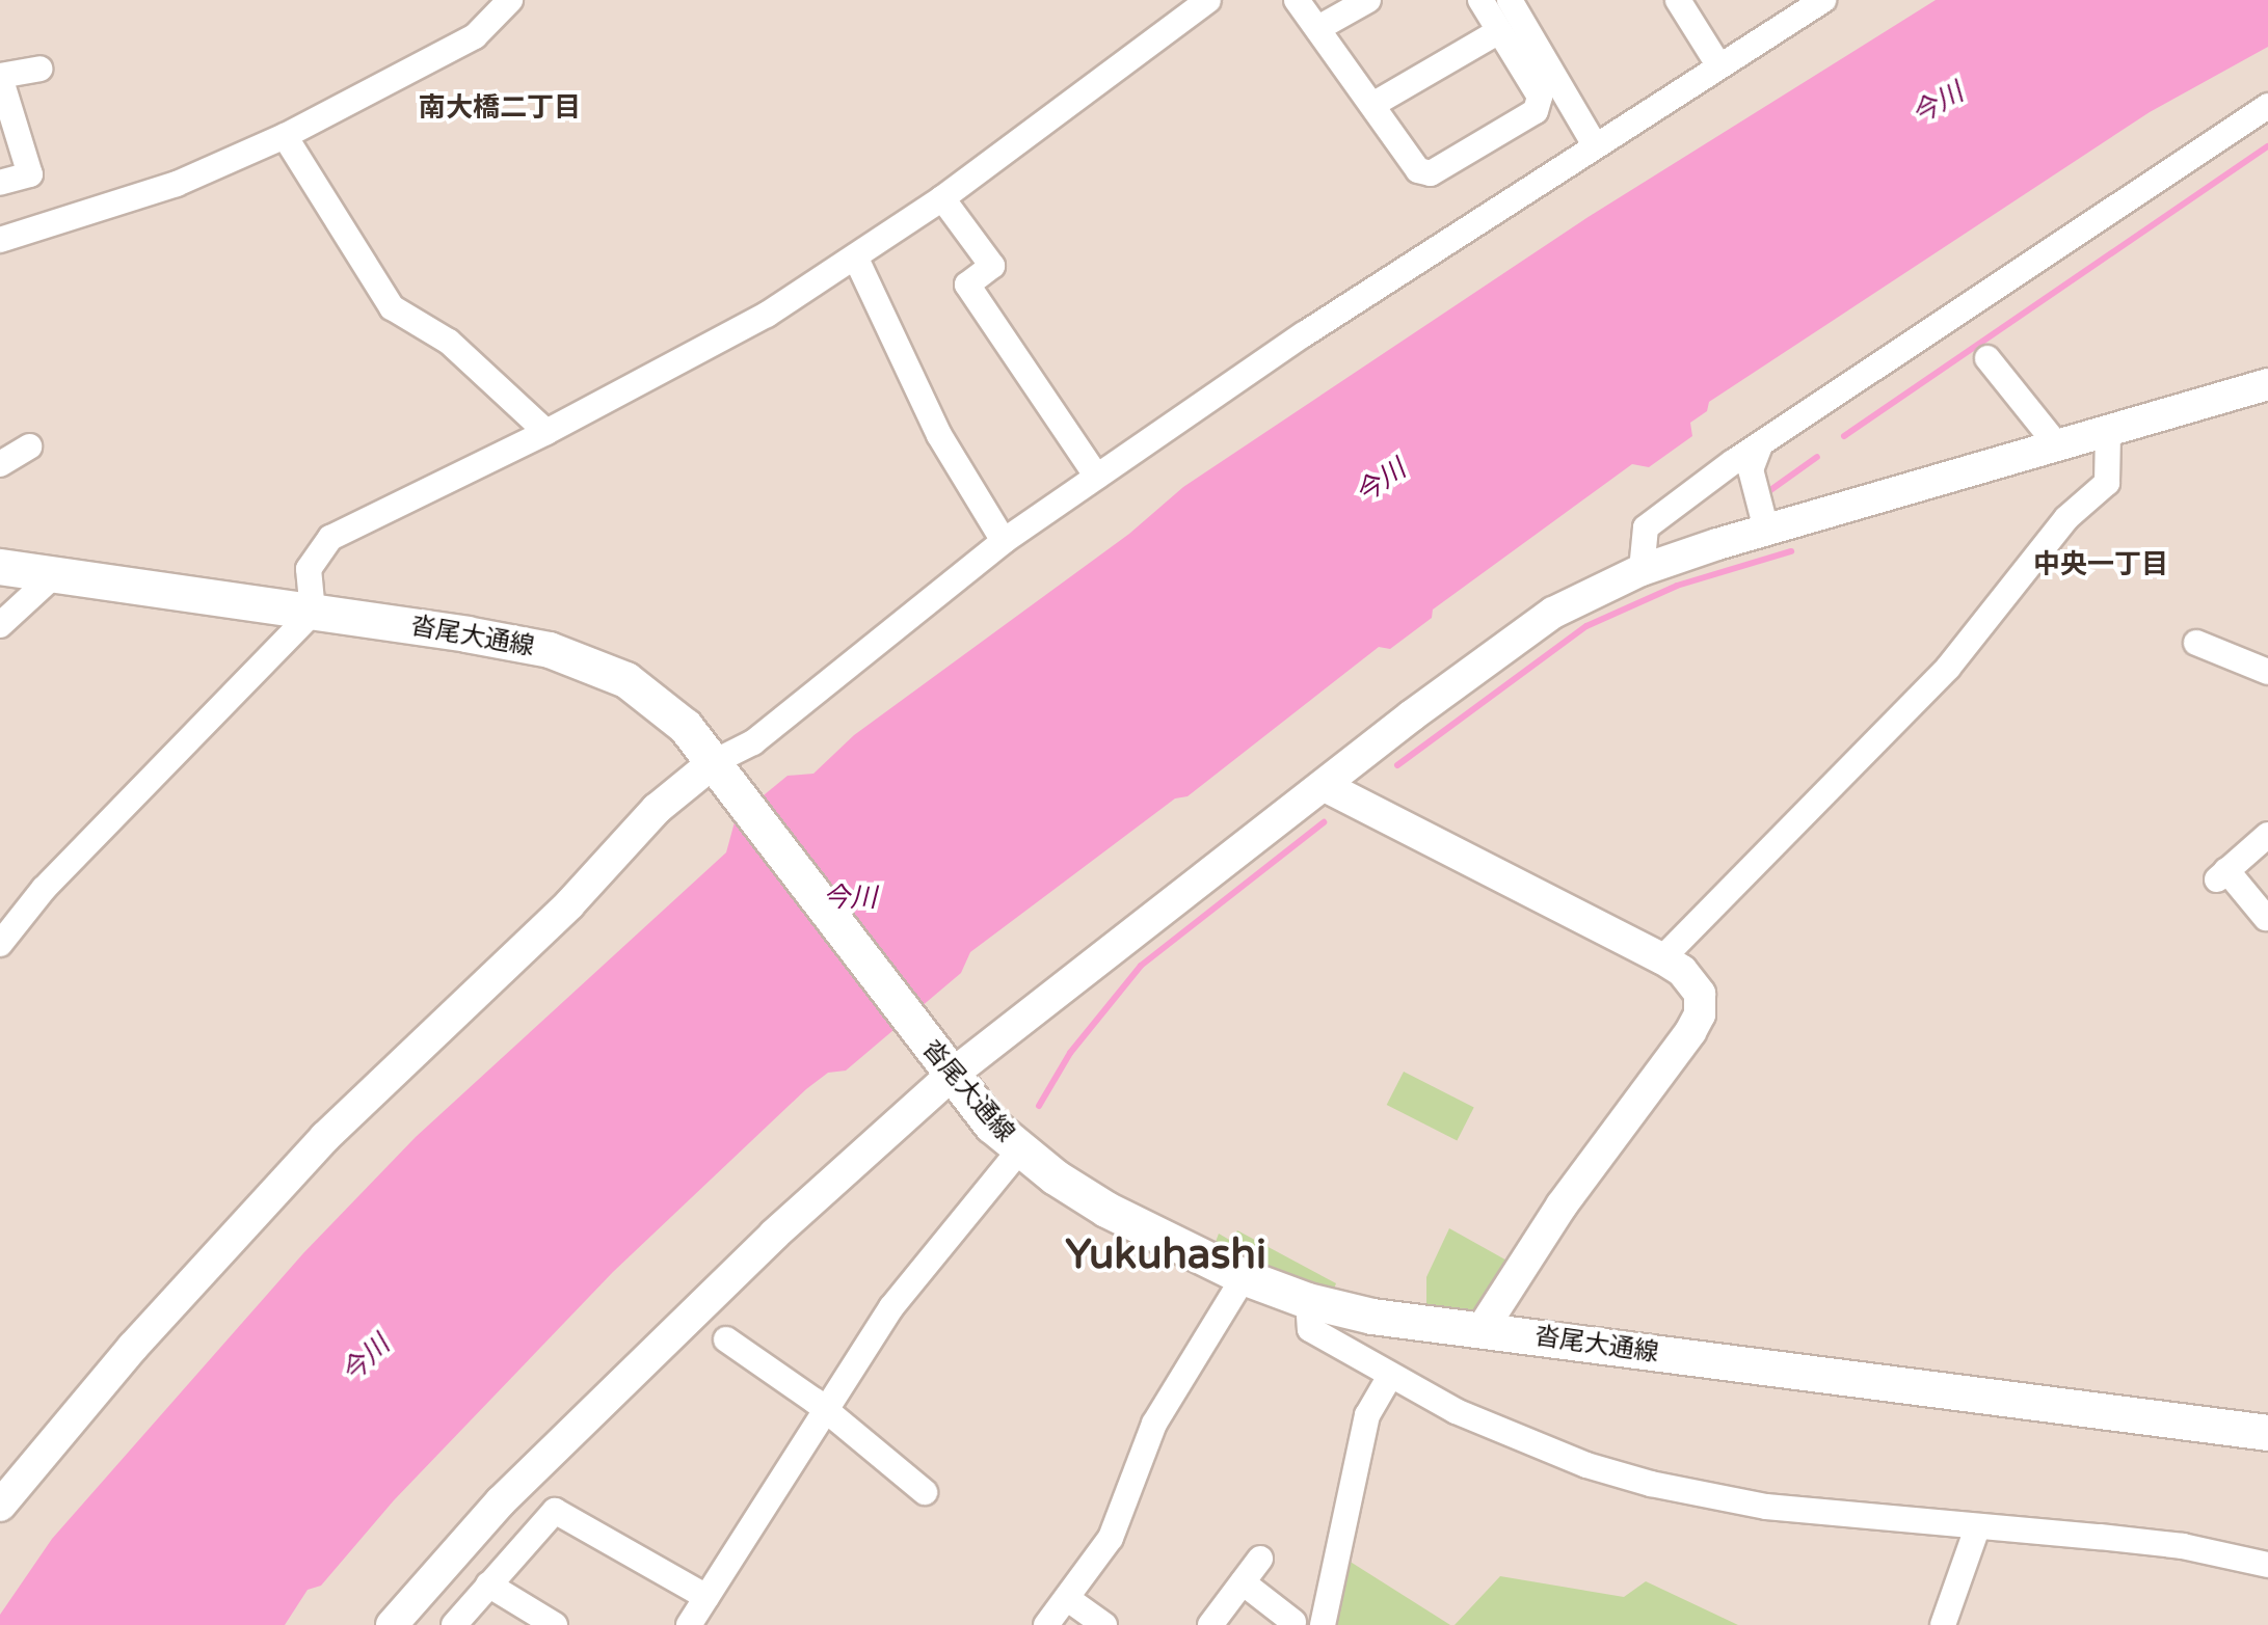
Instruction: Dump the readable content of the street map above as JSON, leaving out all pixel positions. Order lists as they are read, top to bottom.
{
  "streets": {
    "main road": ["沓尾大通線"]
  },
  "districts": ["南大橋二丁目", "中央一丁目", "Yukuhashi"],
  "water": ["今川"]
}
